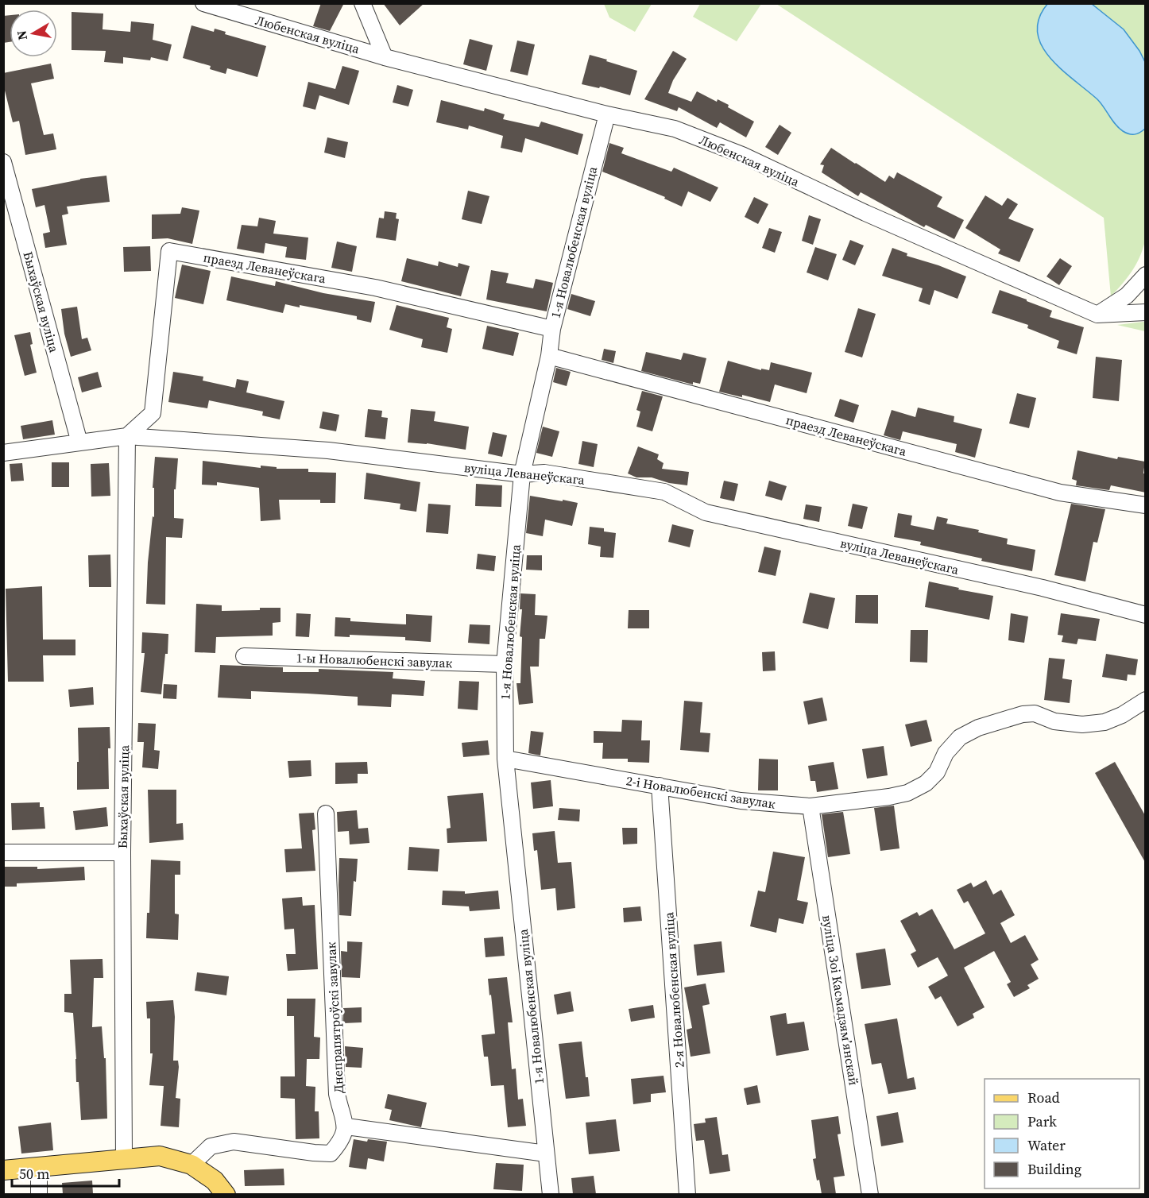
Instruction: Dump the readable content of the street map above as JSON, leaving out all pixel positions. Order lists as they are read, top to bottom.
{
  "streets": {
    "street": [
      "Любенская вуліца",
      "1-я Новалюбенская вуліца",
      "праезд Леванеўскага",
      "Быхаўская вуліца",
      "вуліца Леванеўскага",
      "1-ы Новалюбенскі завулак",
      "2-і Новалюбенскі завулак",
      "2-я Новалюбенская вуліца",
      "вуліца Зоі Касмадзямʼянскай",
      "Днепрапятроўскі завулак"
    ]
  },
  "crossings": [
    ["Любенская вуліца", "1-я Новалюбенская вуліца"],
    ["1-я Новалюбенская вуліца", "праезд Леванеўскага"],
    ["1-я Новалюбенская вуліца", "вуліца Леванеўскага"],
    ["1-я Новалюбенская вуліца", "1-ы Новалюбенскі завулак"],
    ["1-я Новалюбенская вуліца", "2-і Новалюбенскі завулак"],
    ["праезд Леванеўскага", "Быхаўская вуліца"],
    ["праезд Леванеўскага", "вуліца Леванеўскага"],
    ["Быхаўская вуліца", "вуліца Леванеўскага"],
    ["2-і Новалюбенскі завулак", "2-я Новалюбенская вуліца"],
    ["2-і Новалюбенскі завулак", "вуліца Зоі Касмадзямʼянскай"]
  ],
  "legend": [
    "Road",
    "Park",
    "Water",
    "Building"
  ],
  "scale_bar": "50 m",
  "north": "left"
}
